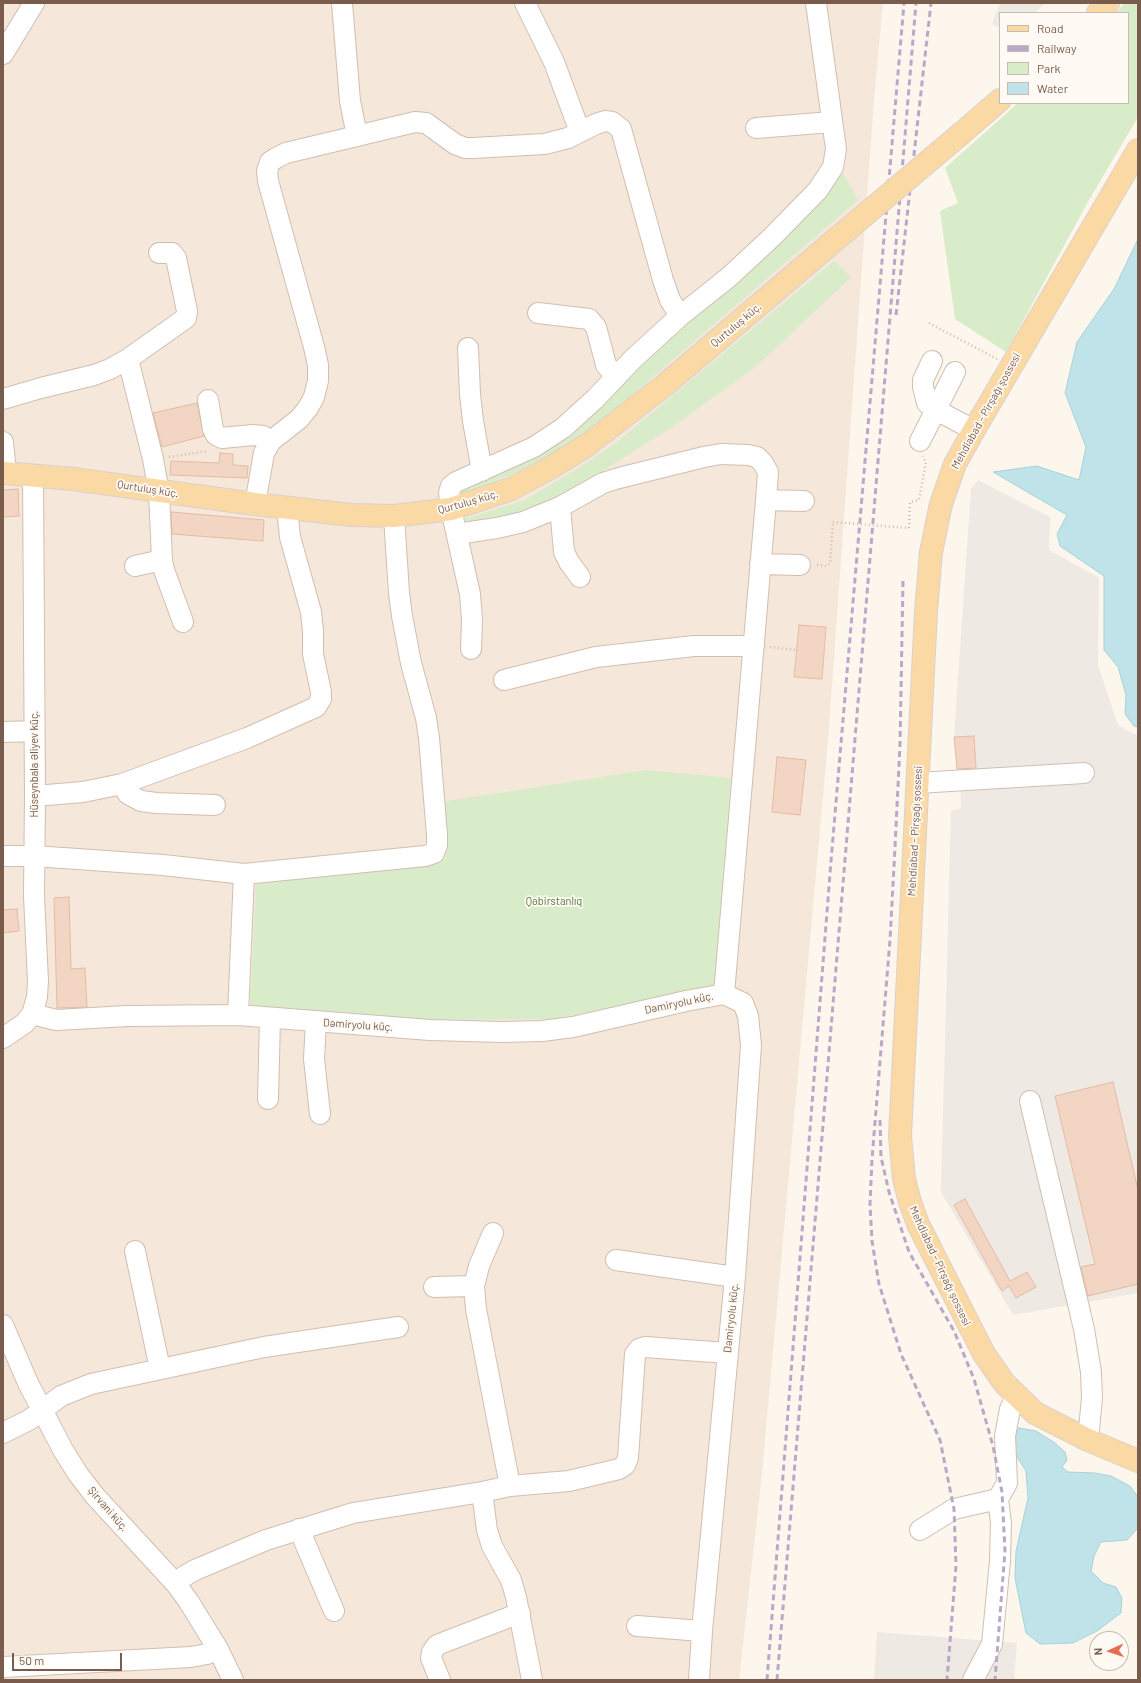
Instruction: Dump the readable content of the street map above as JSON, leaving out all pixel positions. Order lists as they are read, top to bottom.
{
  "streets": {
    "main road": ["Qurtuluş küç.", "Mehdiabad - Pirşağı şossesi"],
    "street": ["Hüseynbala Əliyev küç.", "Dəmiryolu küç.", "Şirvani küç."]
  },
  "crossings": [
    ["Qurtuluş küç.", "Hüseynbala Əliyev küç."],
    ["Hüseynbala Əliyev küç.", "Dəmiryolu küç."]
  ],
  "parks": ["Qəbirstanlıq"],
  "legend": [
    "Road",
    "Railway",
    "Park",
    "Water"
  ],
  "scale_bar": "50 m",
  "north": "left"
}
